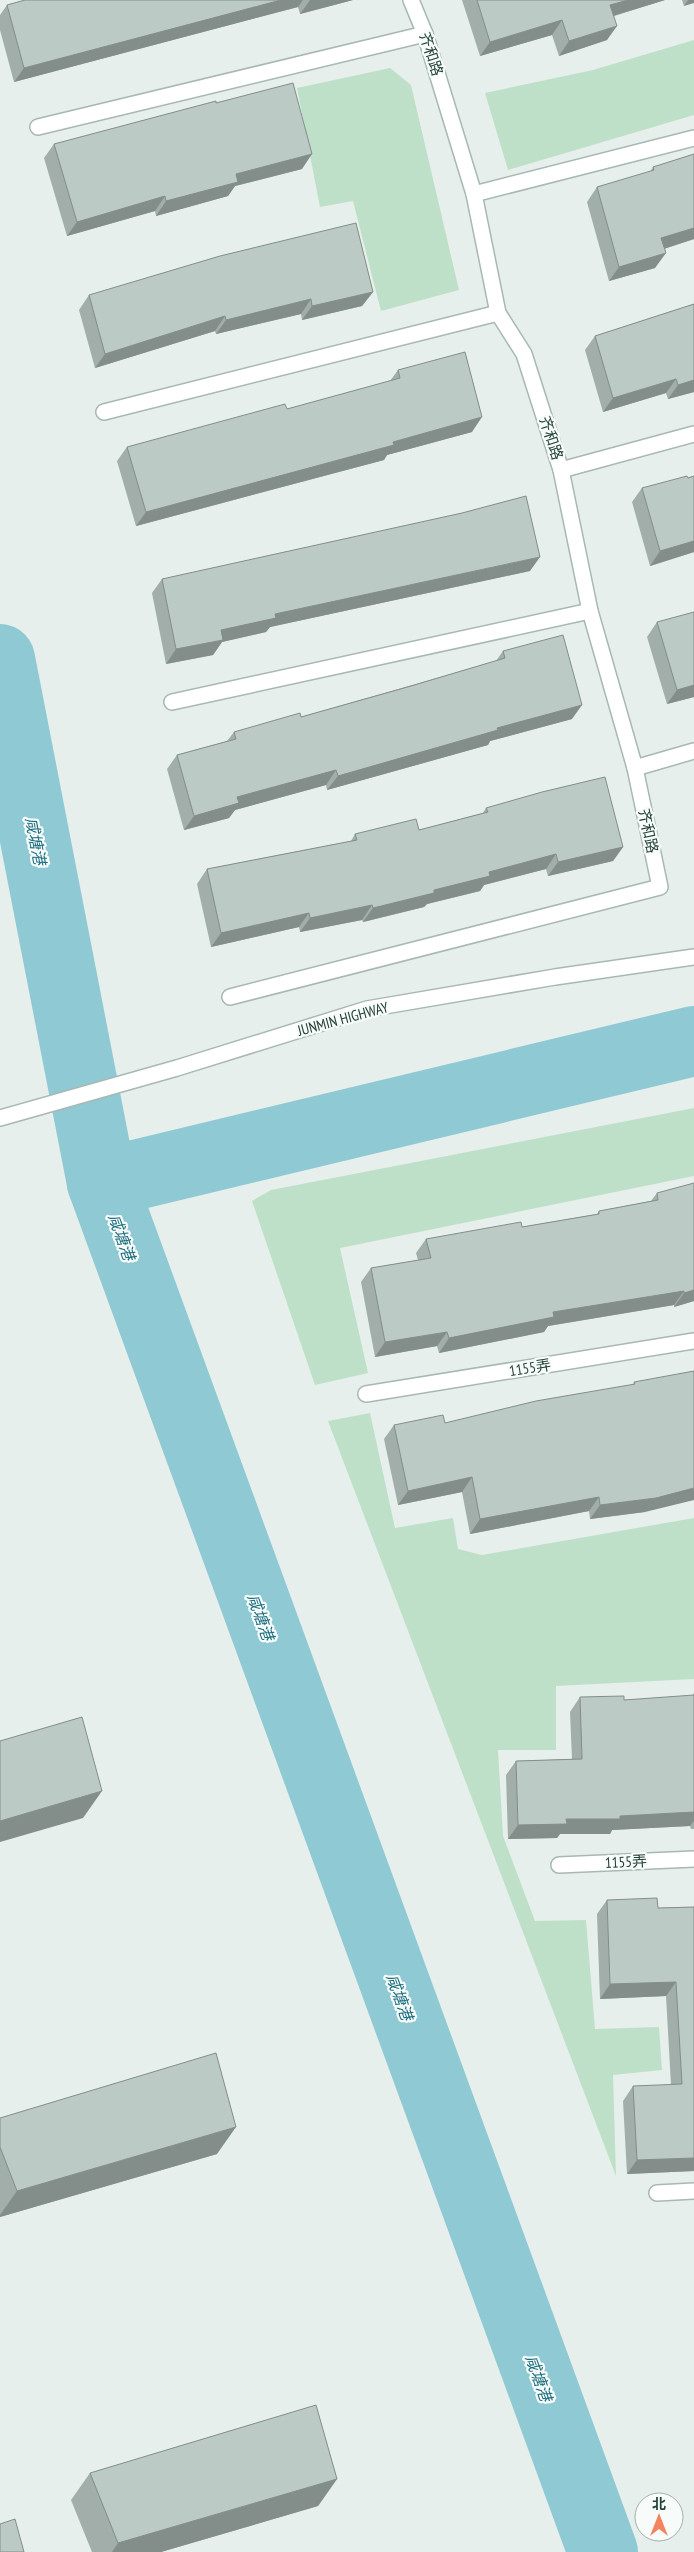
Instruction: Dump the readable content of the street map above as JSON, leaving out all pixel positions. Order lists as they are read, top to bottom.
{
  "streets": {
    "street": ["齐和路", "JUNMIN HIGHWAY", "1155弄"]
  },
  "water": ["咸塘港"],
  "north": "top"
}
